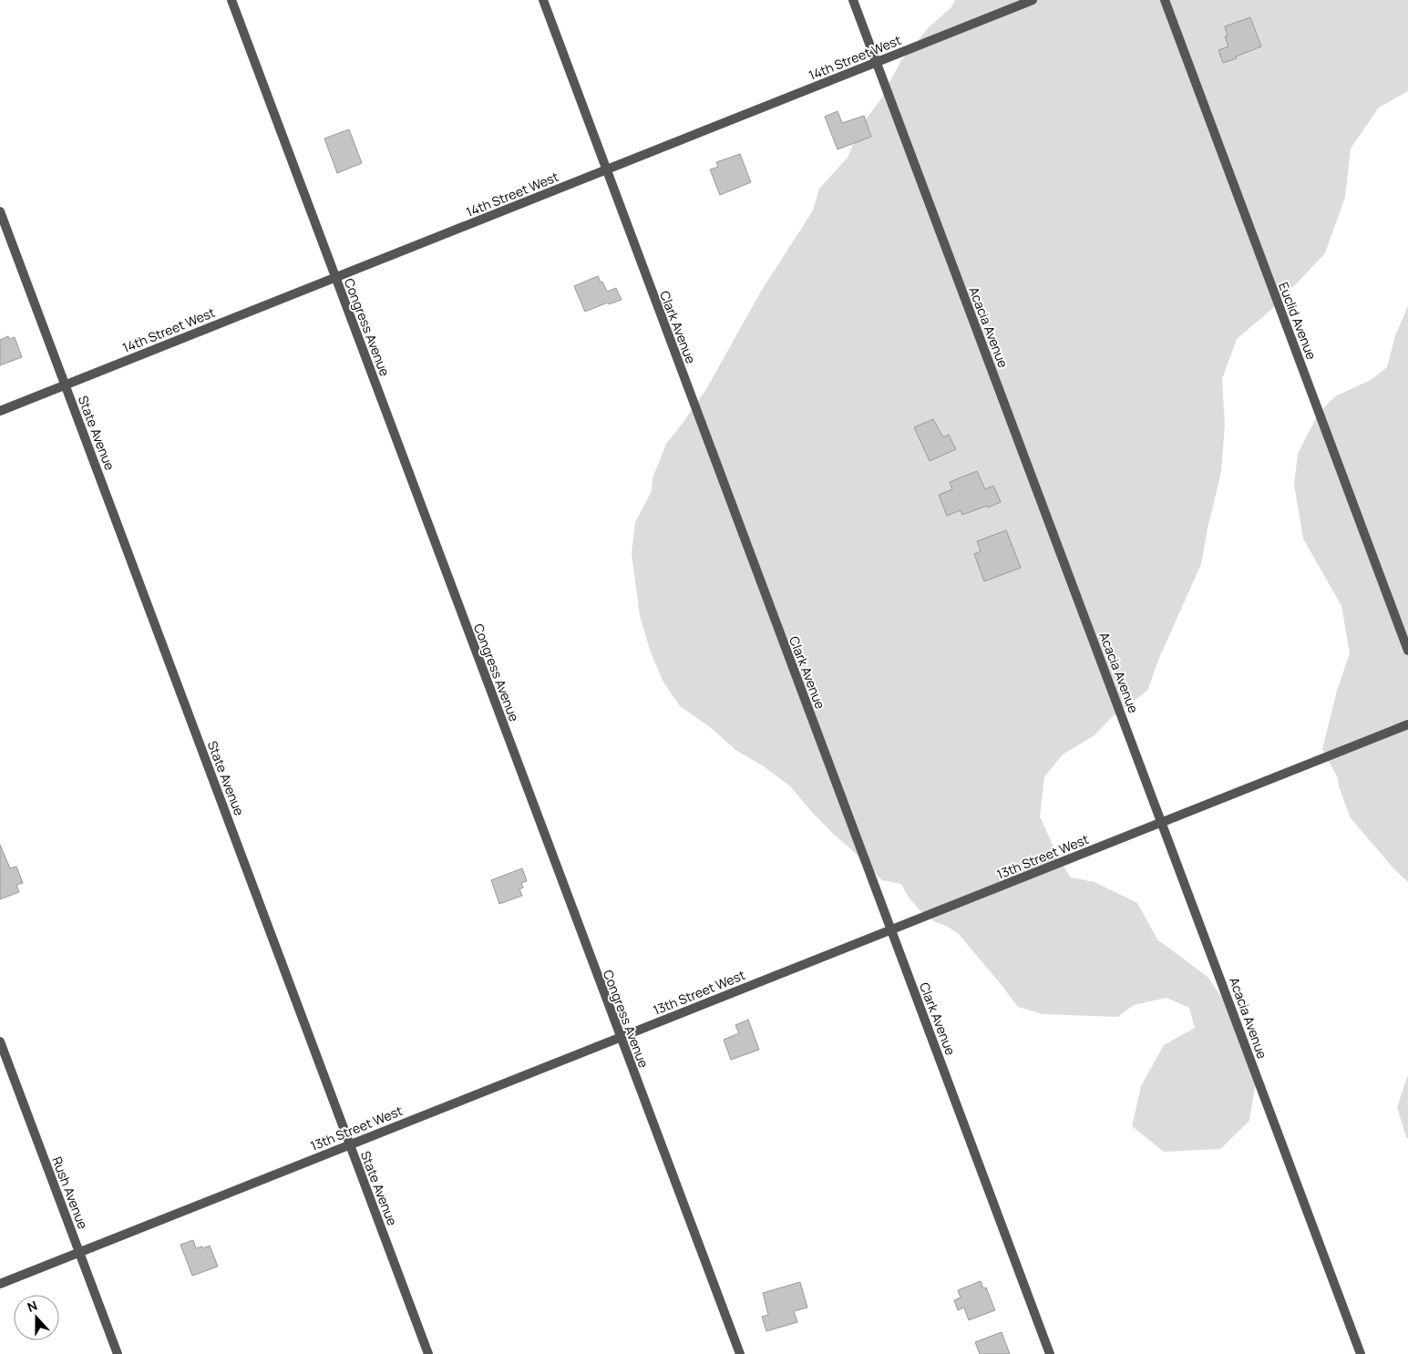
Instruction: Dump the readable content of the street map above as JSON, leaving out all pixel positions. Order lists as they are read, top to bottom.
{
  "streets": {
    "street": [
      "14th Street West",
      "Euclid Avenue",
      "Congress Avenue",
      "Clark Avenue",
      "Acacia Avenue",
      "State Avenue",
      "13th Street West",
      "Rush Avenue"
    ]
  },
  "crossings": [
    ["14th Street West", "Congress Avenue"],
    ["14th Street West", "Clark Avenue"],
    ["14th Street West", "Acacia Avenue"],
    ["14th Street West", "State Avenue"],
    ["Congress Avenue", "13th Street West"],
    ["Clark Avenue", "13th Street West"],
    ["Acacia Avenue", "13th Street West"],
    ["State Avenue", "13th Street West"],
    ["13th Street West", "Rush Avenue"]
  ],
  "north": "top"
}
